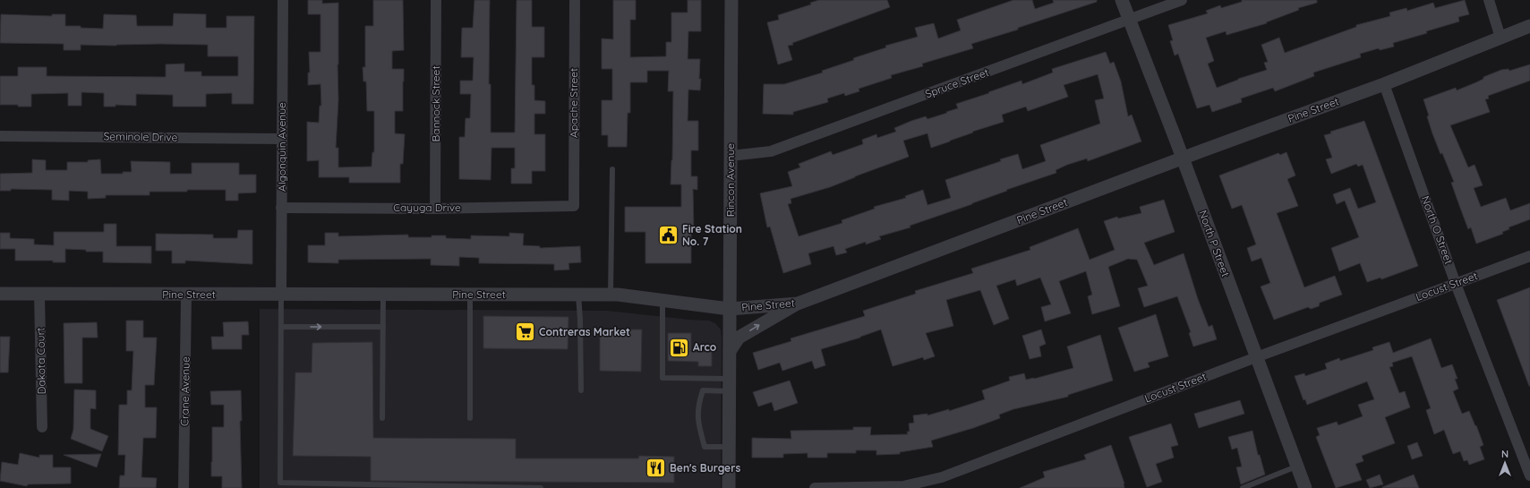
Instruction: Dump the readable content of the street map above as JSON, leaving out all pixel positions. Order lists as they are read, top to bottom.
{
  "streets": {
    "street": [
      "Spruce Street",
      "Apache Street",
      "Bannock Street",
      "Pine Street",
      "Seminole Drive",
      "Algonquin Avenue",
      "Rincon Avenue",
      "Cayuga Drive",
      "North O Street",
      "North P Street",
      "Locust Street",
      "Dakota Court",
      "Crane Avenue"
    ]
  },
  "crossings": [
    ["Spruce Street", "Rincon Avenue"],
    ["Spruce Street", "North P Street"],
    ["Apache Street", "Cayuga Drive"],
    ["Bannock Street", "Cayuga Drive"],
    ["Pine Street", "Algonquin Avenue"],
    ["Pine Street", "Rincon Avenue"],
    ["Pine Street", "North O Street"],
    ["Pine Street", "North P Street"],
    ["Pine Street", "Dakota Court"],
    ["Pine Street", "Crane Avenue"],
    ["Seminole Drive", "Algonquin Avenue"],
    ["Algonquin Avenue", "Cayuga Drive"],
    ["North O Street", "Locust Street"],
    ["North P Street", "Locust Street"]
  ],
  "places": {
    "public building": ["Fire Station No. 7"],
    "supermarket": ["Contreras Market"],
    "fuel station": ["Arco"],
    "restaurant": ["Ben's Burgers"]
  },
  "north": "top"
}
